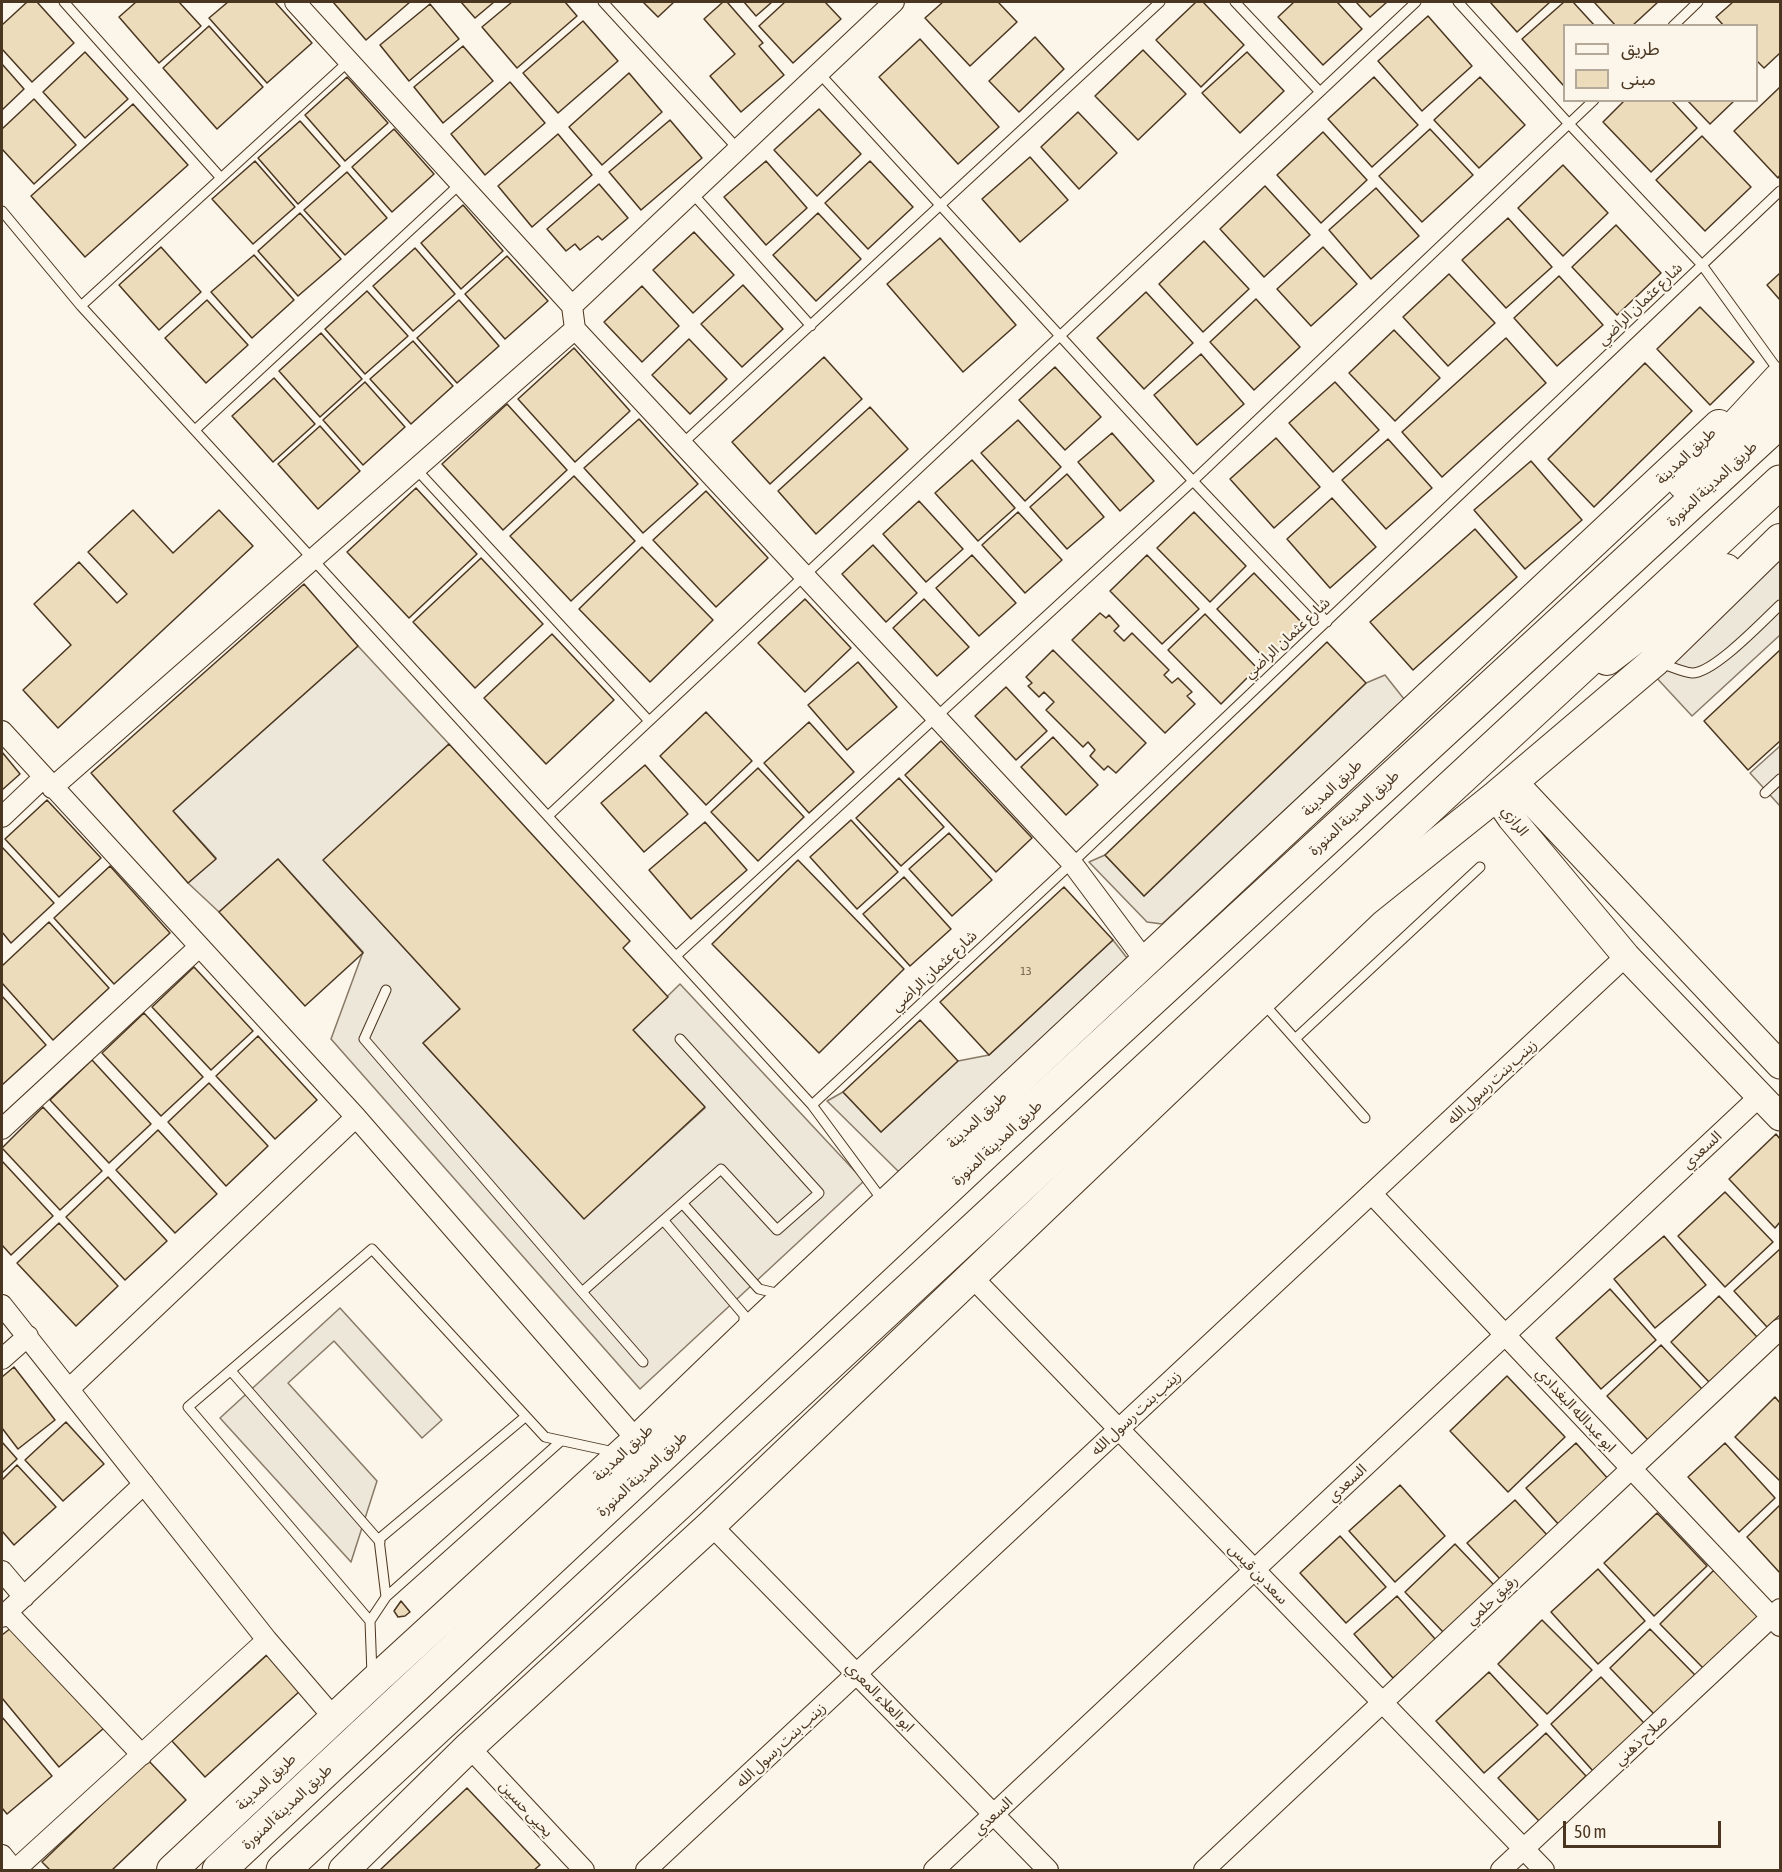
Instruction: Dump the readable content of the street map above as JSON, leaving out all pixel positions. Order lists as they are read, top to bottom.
{
  "streets": {
    "highway": ["طريق المدينة المنورة"],
    "main road": ["طريق المدينة"],
    "street": [
      "الرازي",
      "زينب بنت رسول الله",
      "السعدي",
      "ابو عبدالله البغدادي",
      "سعد بن قيس",
      "رفيق حلمي",
      "ابو العلاء المعري",
      "صلاح ذهني",
      "يحيى حسين"
    ],
    "lane": ["شارع عثمان الراضي"]
  },
  "crossings": [
    ["الرازي", "زينب بنت رسول الله"],
    ["الرازي", "السعدي"],
    ["زينب بنت رسول الله", "ابو عبدالله البغدادي"],
    ["زينب بنت رسول الله", "سعد بن قيس"],
    ["زينب بنت رسول الله", "ابو العلاء المعري"],
    ["السعدي", "ابو عبدالله البغدادي"],
    ["السعدي", "سعد بن قيس"],
    ["السعدي", "ابو العلاء المعري"],
    ["ابو عبدالله البغدادي", "رفيق حلمي"],
    ["ابو عبدالله البغدادي", "صلاح ذهني"],
    ["سعد بن قيس", "رفيق حلمي"],
    ["سعد بن قيس", "صلاح ذهني"]
  ],
  "house_numbers": ["13"],
  "legend": ["طريق", "مبنى"],
  "scale_bar": "50 m"
}
